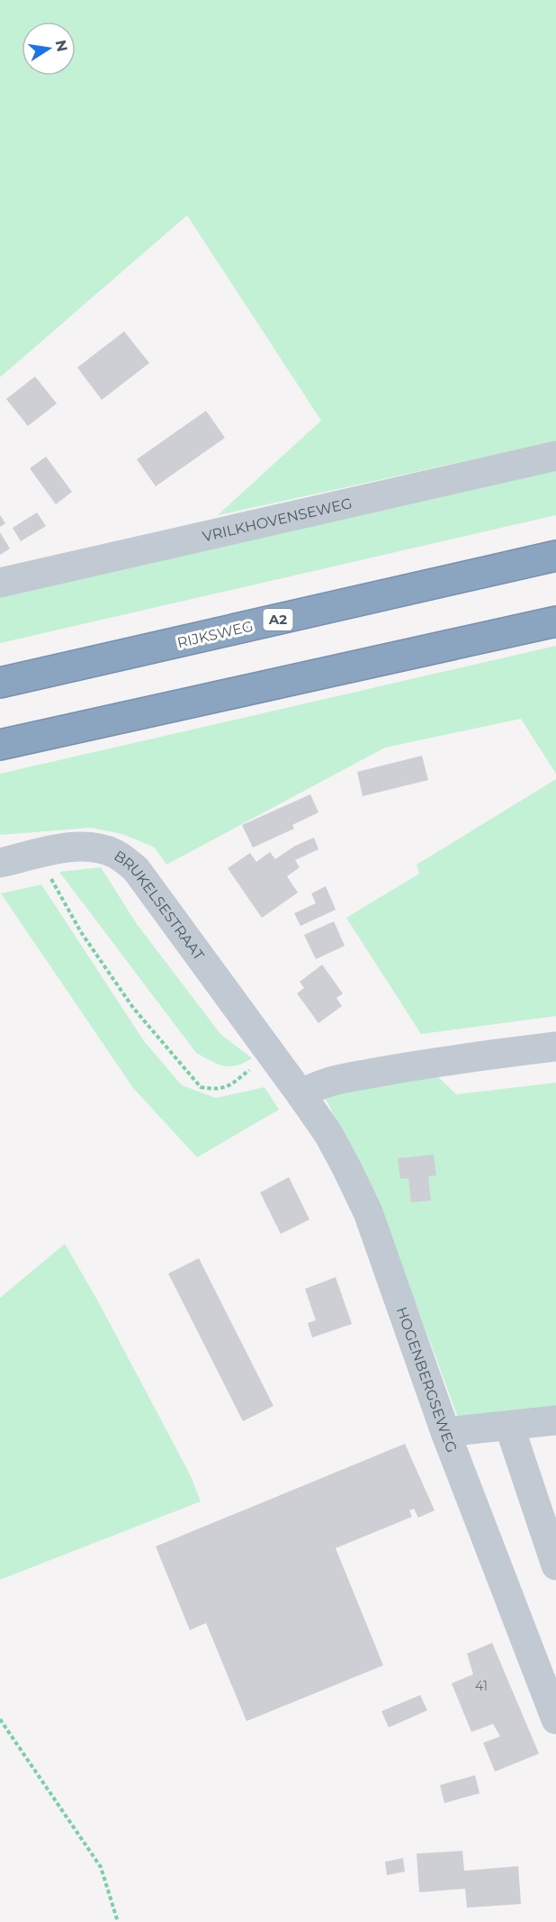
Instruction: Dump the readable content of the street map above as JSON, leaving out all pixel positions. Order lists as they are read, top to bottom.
{
  "streets": {
    "highway": ["A2", "RIJKSWEG"],
    "street": ["VRILKHOVENSEWEG", "BRUKELSESTRAAT", "HOGENBERGSEWEG"]
  },
  "crossings": [
    ["BRUKELSESTRAAT", "HOGENBERGSEWEG"]
  ],
  "house_numbers": ["41"],
  "north": "right"
}
